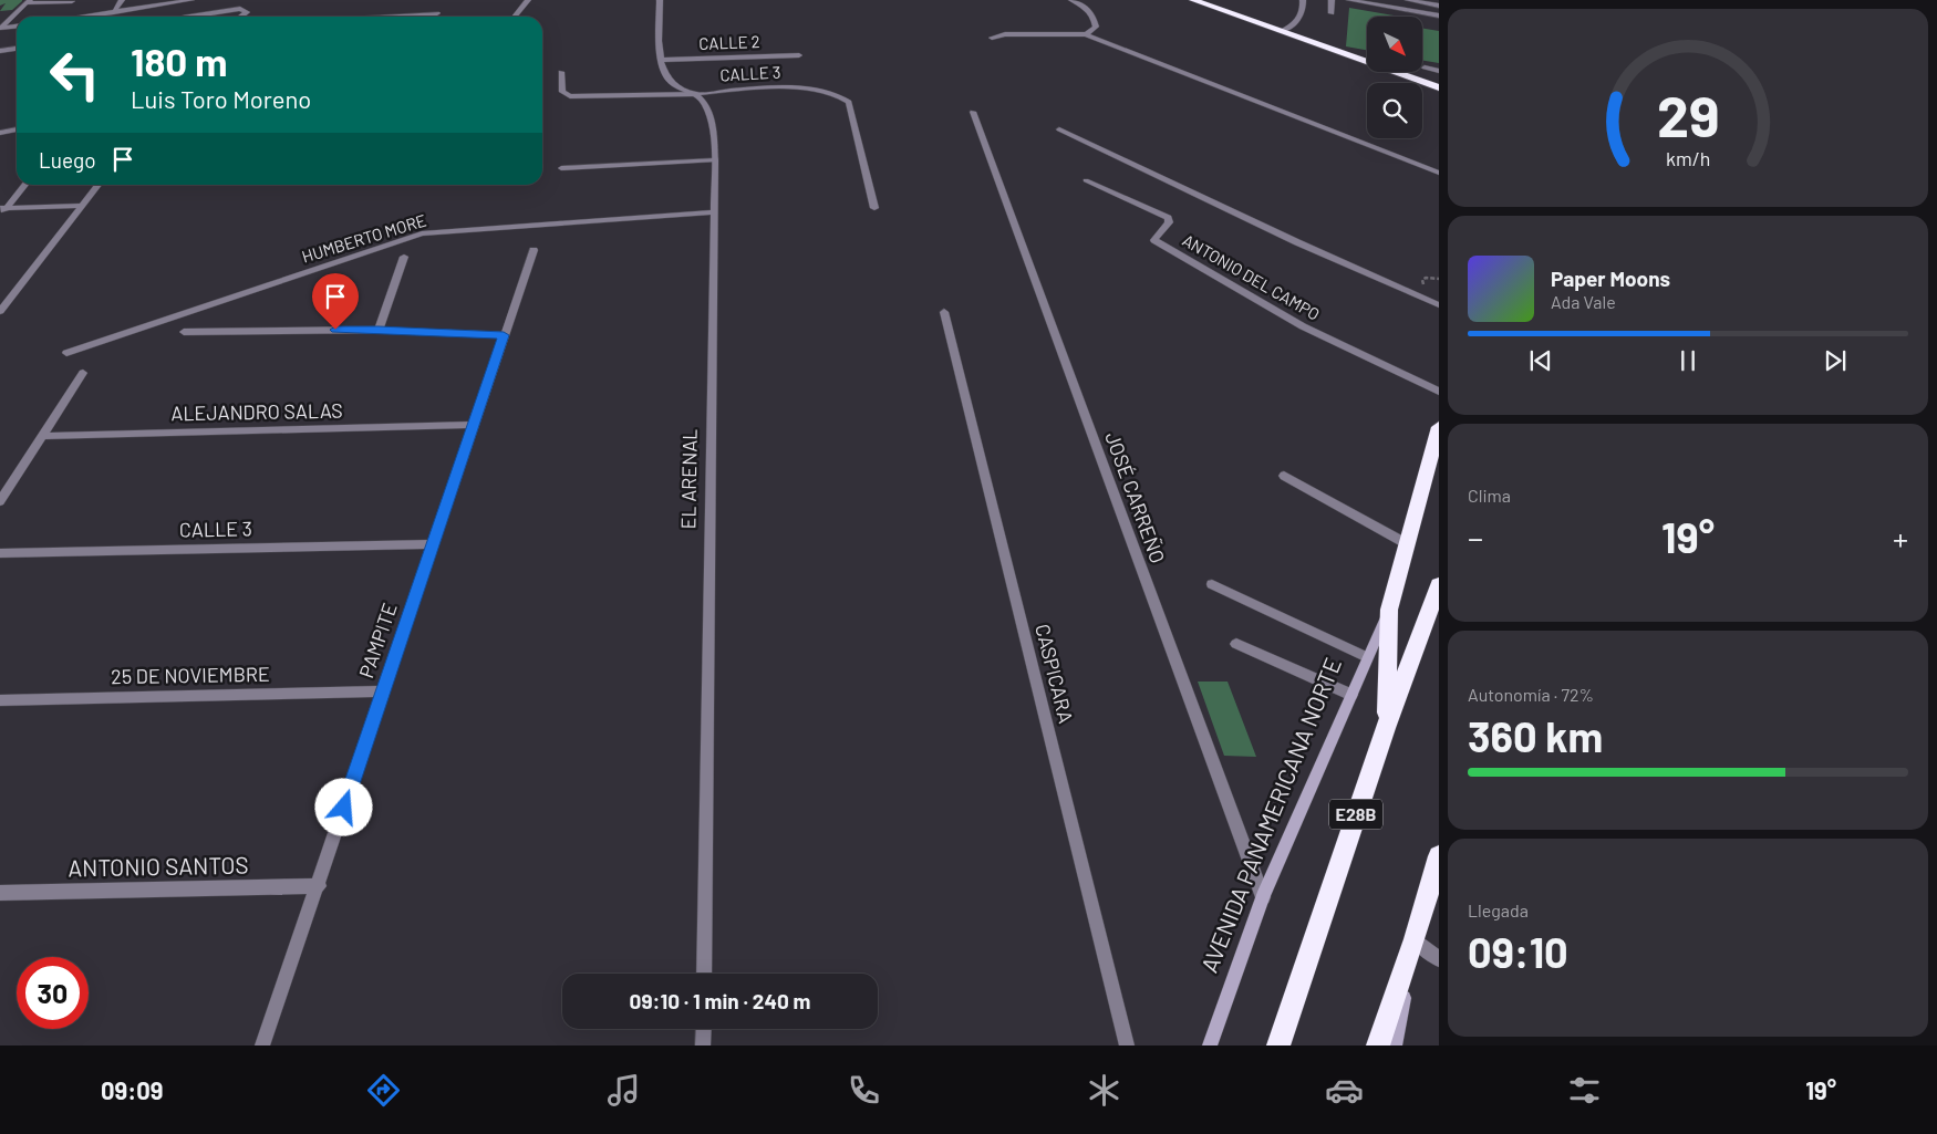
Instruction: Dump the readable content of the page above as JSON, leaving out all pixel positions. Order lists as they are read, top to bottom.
{
  "streets": {
    "highway": ["E28B"],
    "main road": ["AVENIDA PANAMERICANA NORTE"],
    "street": [
      "CALLE 2",
      "CALLE 3",
      "HUMBERTO MORE",
      "ANTONIO DEL CAMPO",
      "ALEJANDRO SALAS",
      "EL ARENAL",
      "JOSÉ CARREÑO",
      "PAMPITE",
      "CASPICARA",
      "25 DE NOVIEMBRE",
      "ANTONIO SANTOS"
    ]
  },
  "crossings": [
    ["CALLE 3", "EL ARENAL"],
    ["CALLE 3", "PAMPITE"],
    ["HUMBERTO MORE", "EL ARENAL"],
    ["ALEJANDRO SALAS", "PAMPITE"],
    ["JOSÉ CARREÑO", "AVENIDA PANAMERICANA NORTE"],
    ["PAMPITE", "25 DE NOVIEMBRE"],
    ["PAMPITE", "ANTONIO SANTOS"]
  ],
  "north": "bottom right",
  "page": {
    "turn": ["180 m", "Luis Toro Moreno"],
    "then": "Luego",
    "song": ["Paper Moons", "Ada Vale"],
    "tile": [
      "Clima",
      ["Autonomía · 72%", "360 km"],
      ["Llegada", "09:10"]
    ],
    "heat": ["−", "19°", "+"],
    "limit": "30",
    "trip": "09:10 · 1 min · 240 m",
    "tabs": ["09:09", "19°"],
    "gauge": ["29", "km/h"]
  }
}
